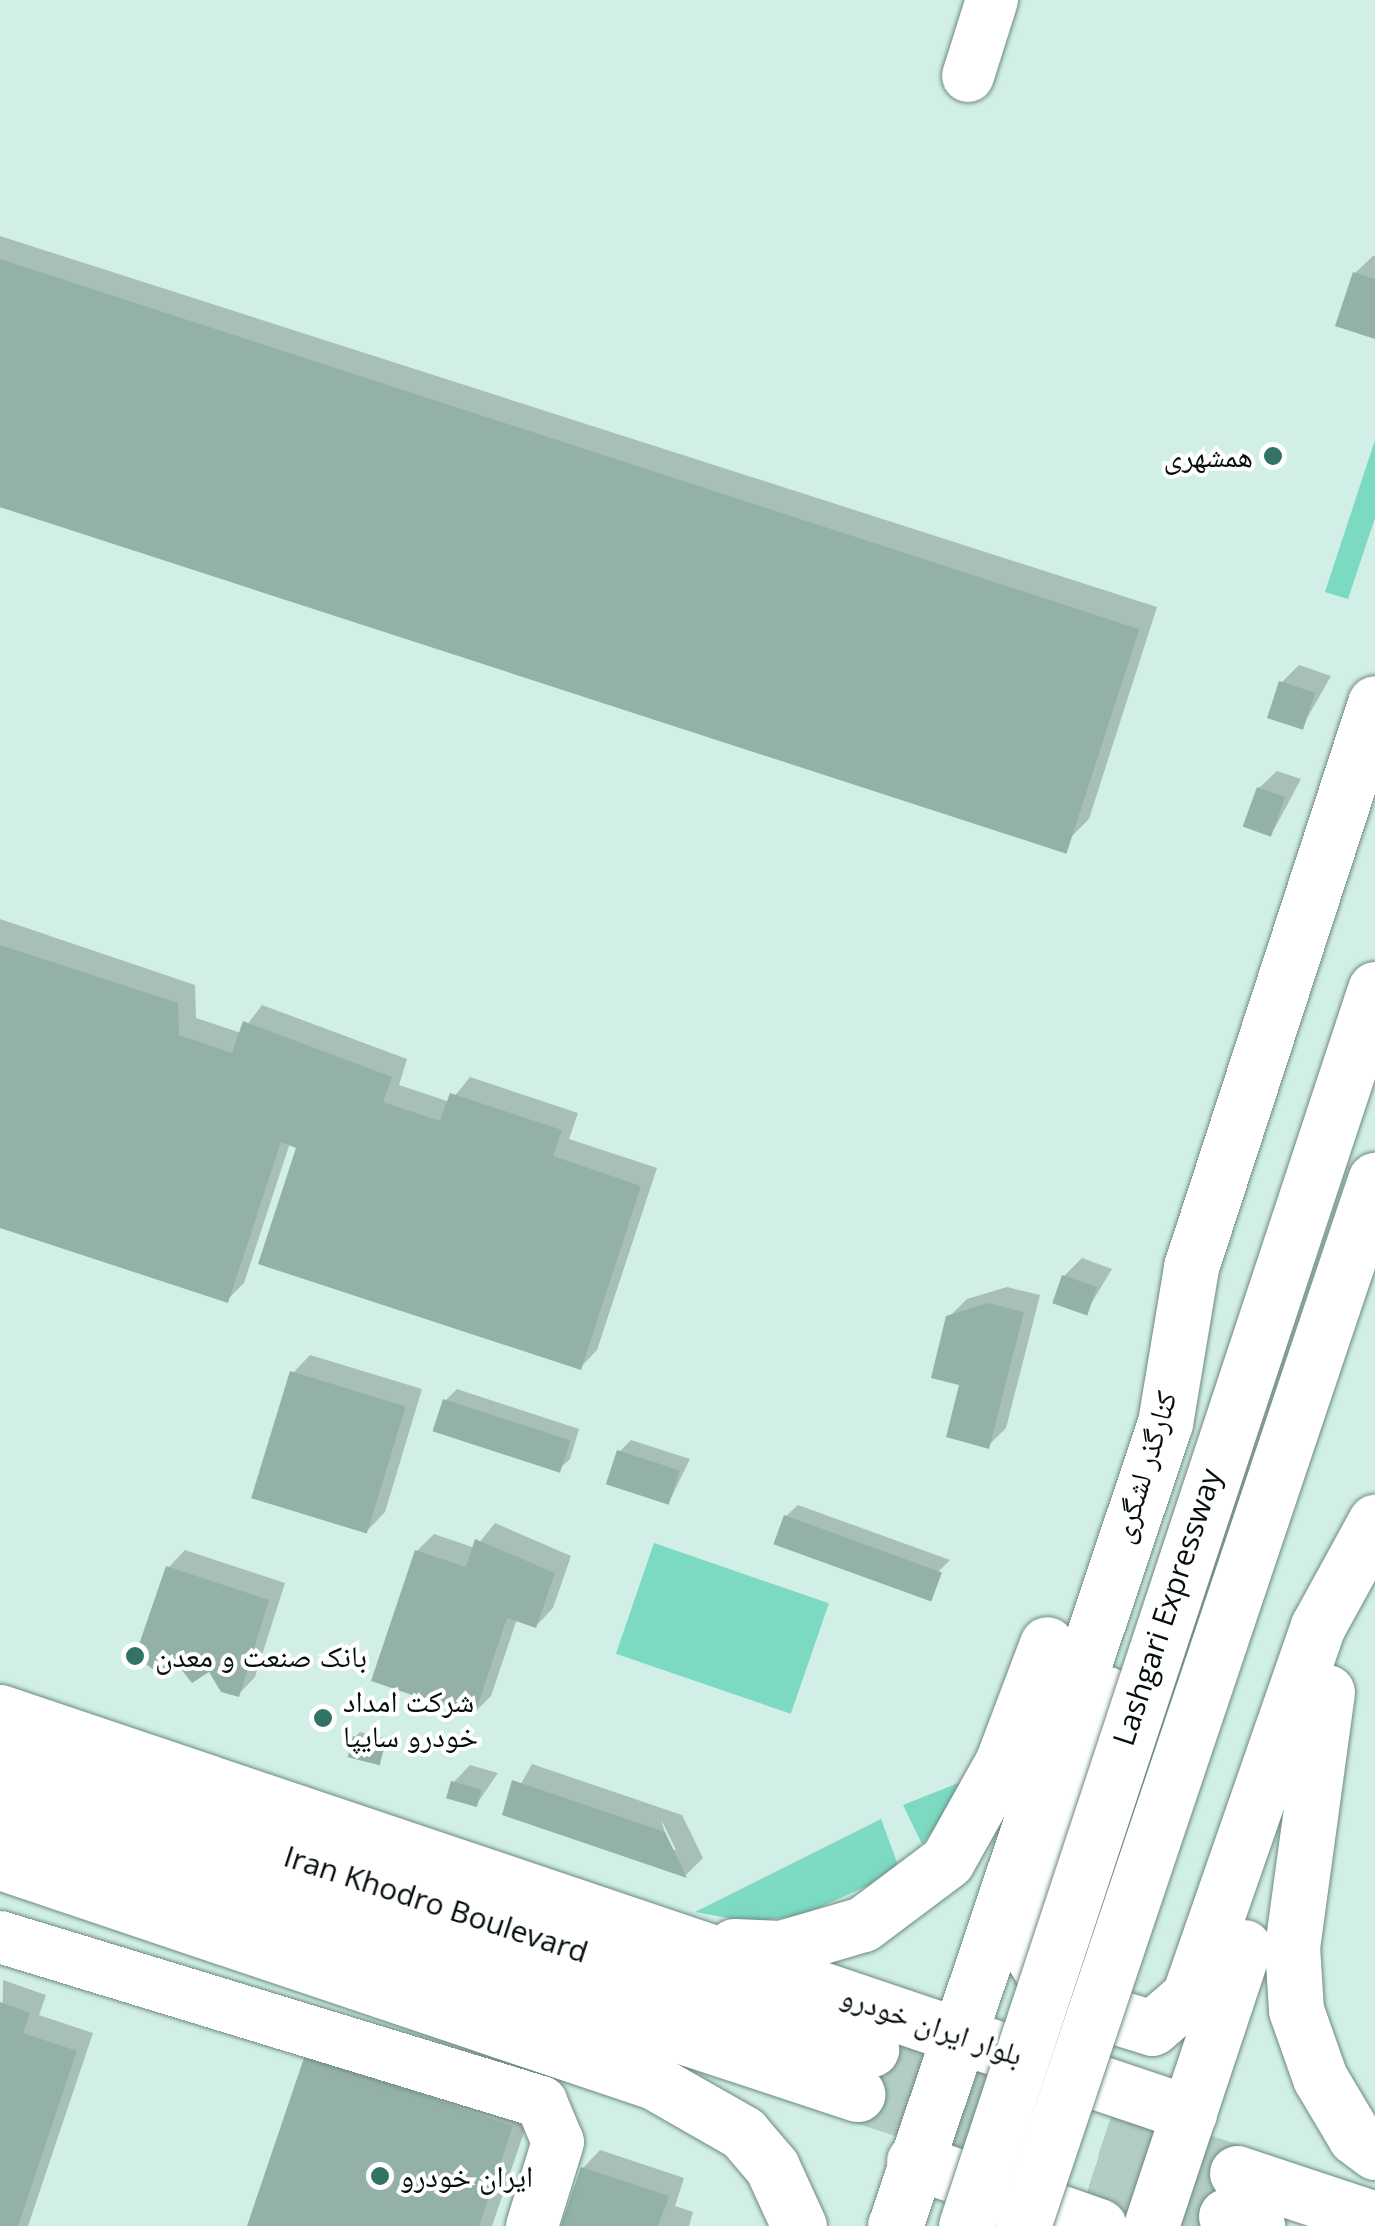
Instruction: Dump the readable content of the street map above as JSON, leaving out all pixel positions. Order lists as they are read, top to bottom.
{
  "streets": {
    "main road": [
      "کنارگذر لشگری",
      "Lashgari Expressway",
      "Iran Khodro Boulevard",
      "بلوار ایران خودرو"
    ]
  },
  "crossings": [
    ["کنارگذر لشگری", "بلوار ایران خودرو"],
    ["Iran Khodro Boulevard", "بلوار ایران خودرو"]
  ],
  "places": [
    "همشهری",
    "بانک صنعت و معدن",
    "شرکت امداد خودرو سایپا",
    "ایران خودرو"
  ]
}
